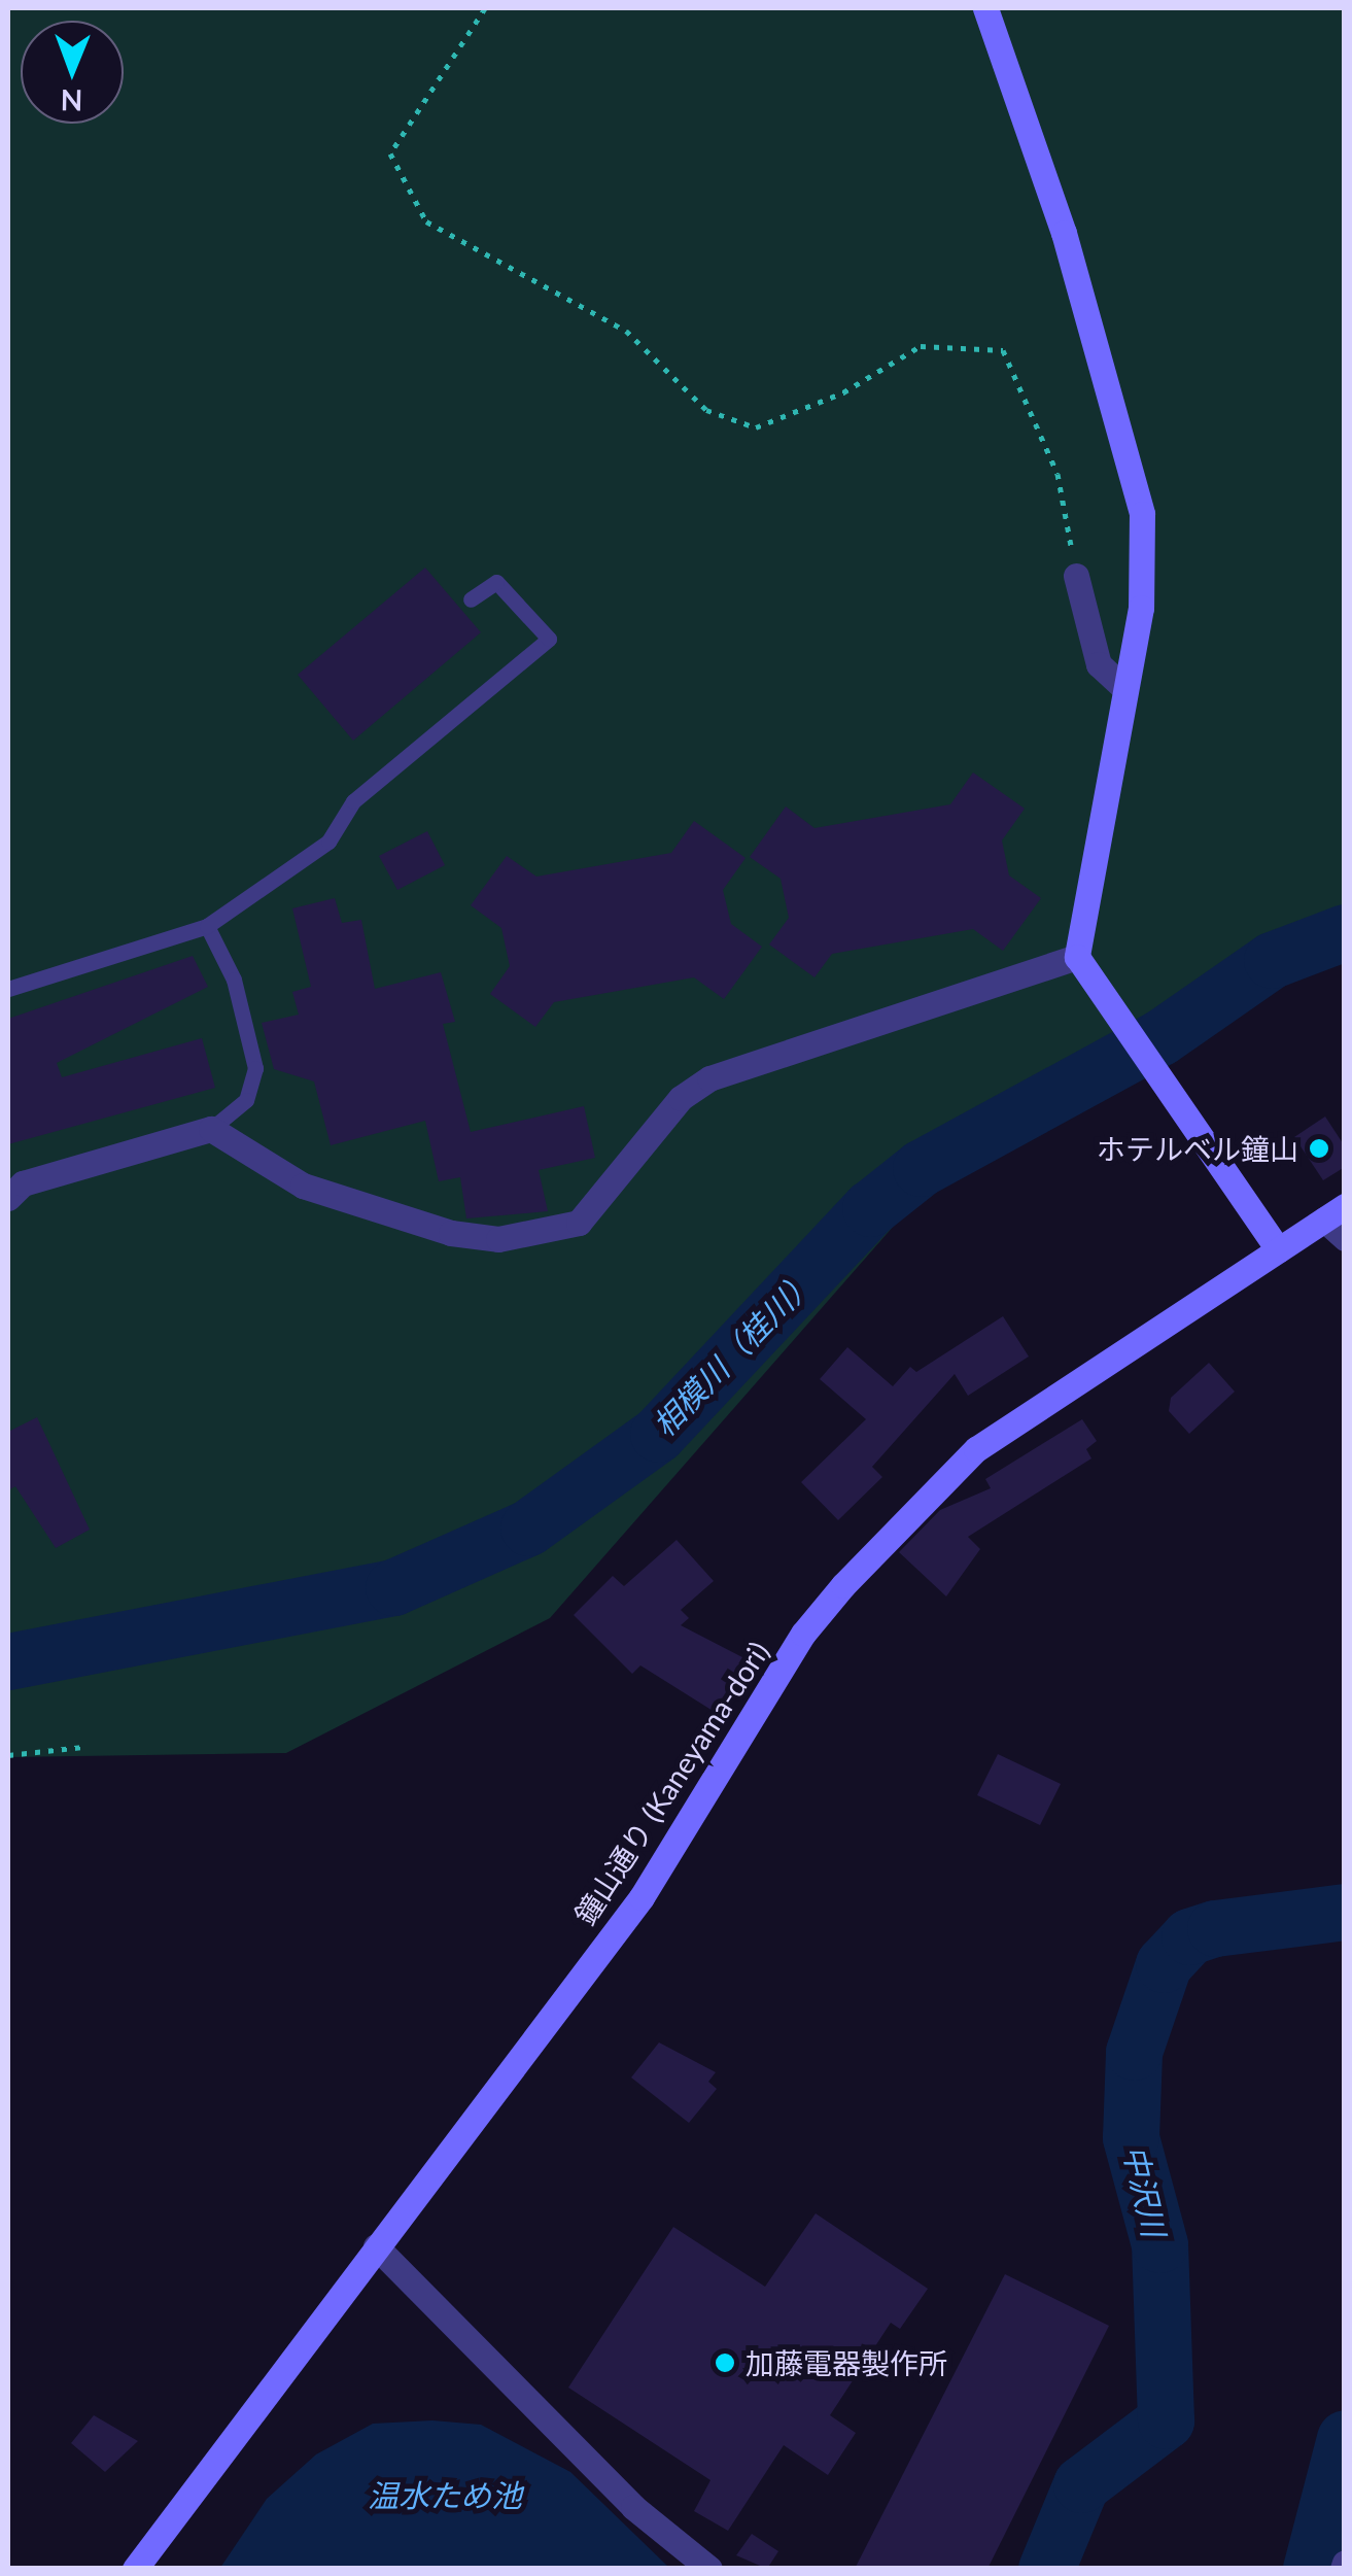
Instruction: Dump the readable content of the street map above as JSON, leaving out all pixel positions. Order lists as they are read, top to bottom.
{
  "streets": {
    "street": ["鐘山通り (Kaneyama-dori)"]
  },
  "water": ["相模川（桂川）", "中沢川", "温水ため池"],
  "places": ["ホテルベル鐘山", "加藤電器製作所"],
  "north": "bottom"
}
